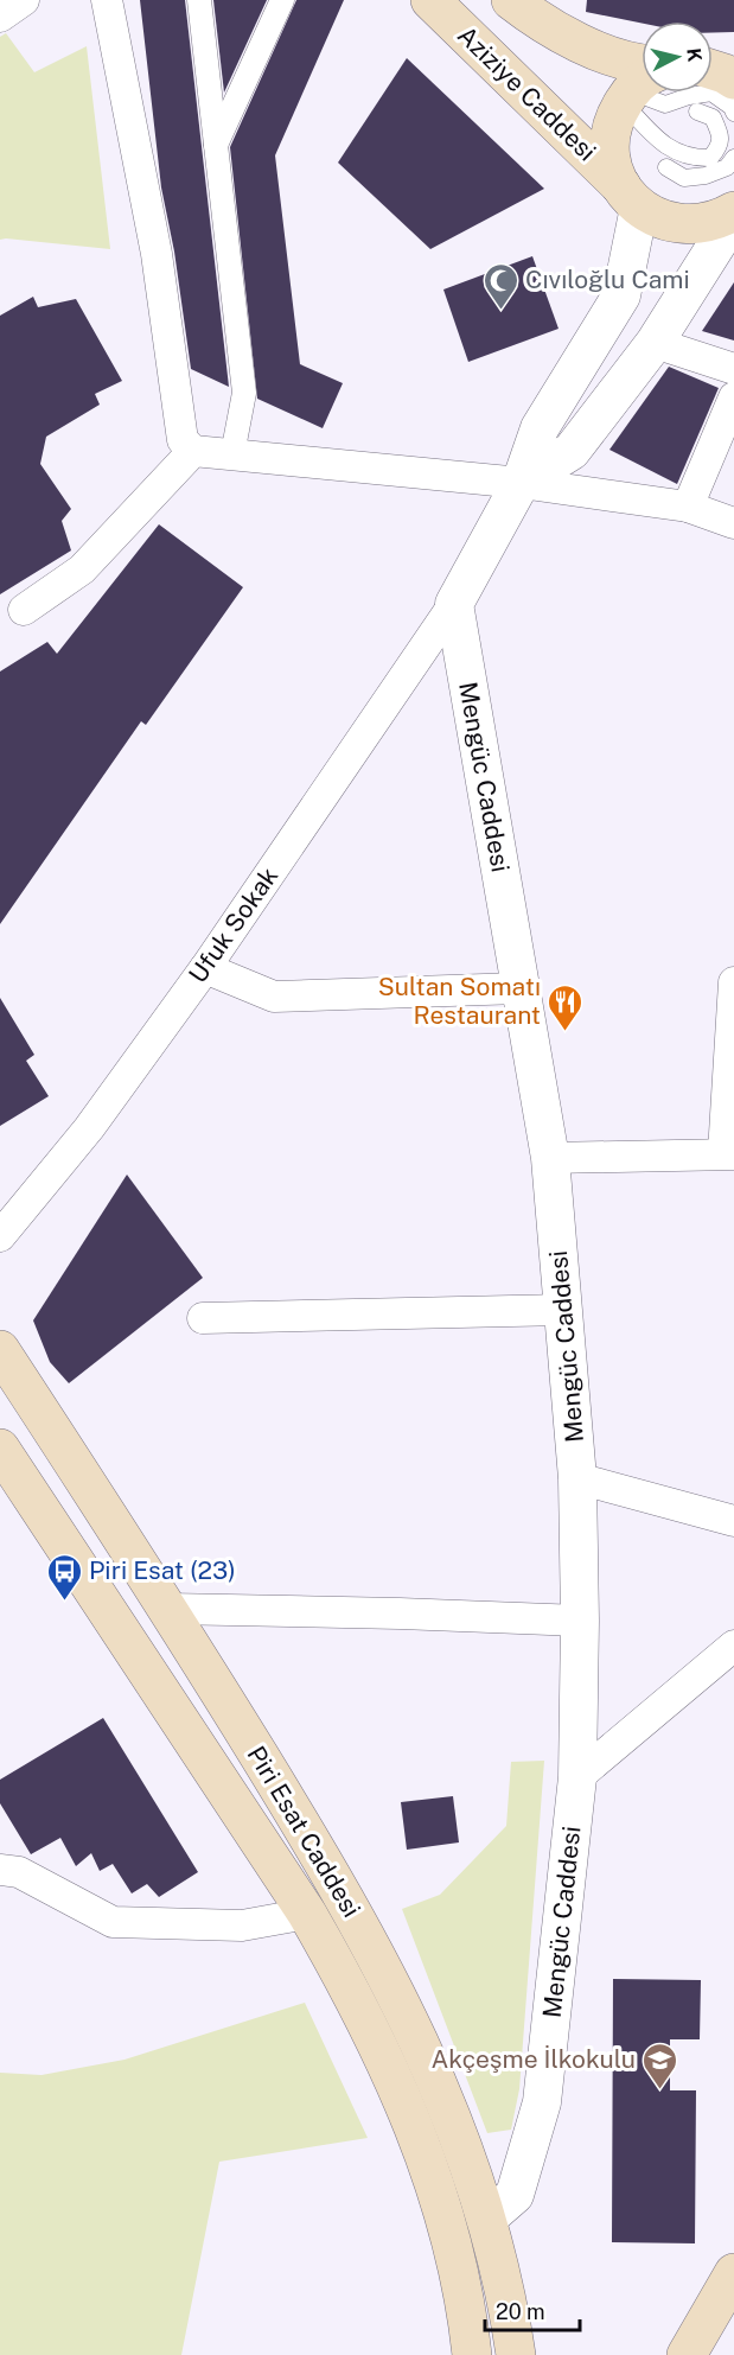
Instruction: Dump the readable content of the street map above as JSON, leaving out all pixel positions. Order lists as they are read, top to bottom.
{
  "streets": {
    "main road": ["Aziziye Caddesi", "Piri Esat Caddesi"],
    "street": ["Mengüc Caddesi", "Ufuk Sokak"]
  },
  "crossings": [
    ["Mengüc Caddesi", "Ufuk Sokak"],
    ["Mengüc Caddesi", "Piri Esat Caddesi"]
  ],
  "places": {
    "mosque": ["Cıvıloğlu Cami"],
    "restaurant": ["Sultan Somatı Restaurant"],
    "bus stop": ["Piri Esat (23)"],
    "school or university": ["Akçeşme İlkokulu"]
  },
  "scale_bar": "20 m",
  "north": "right"
}
